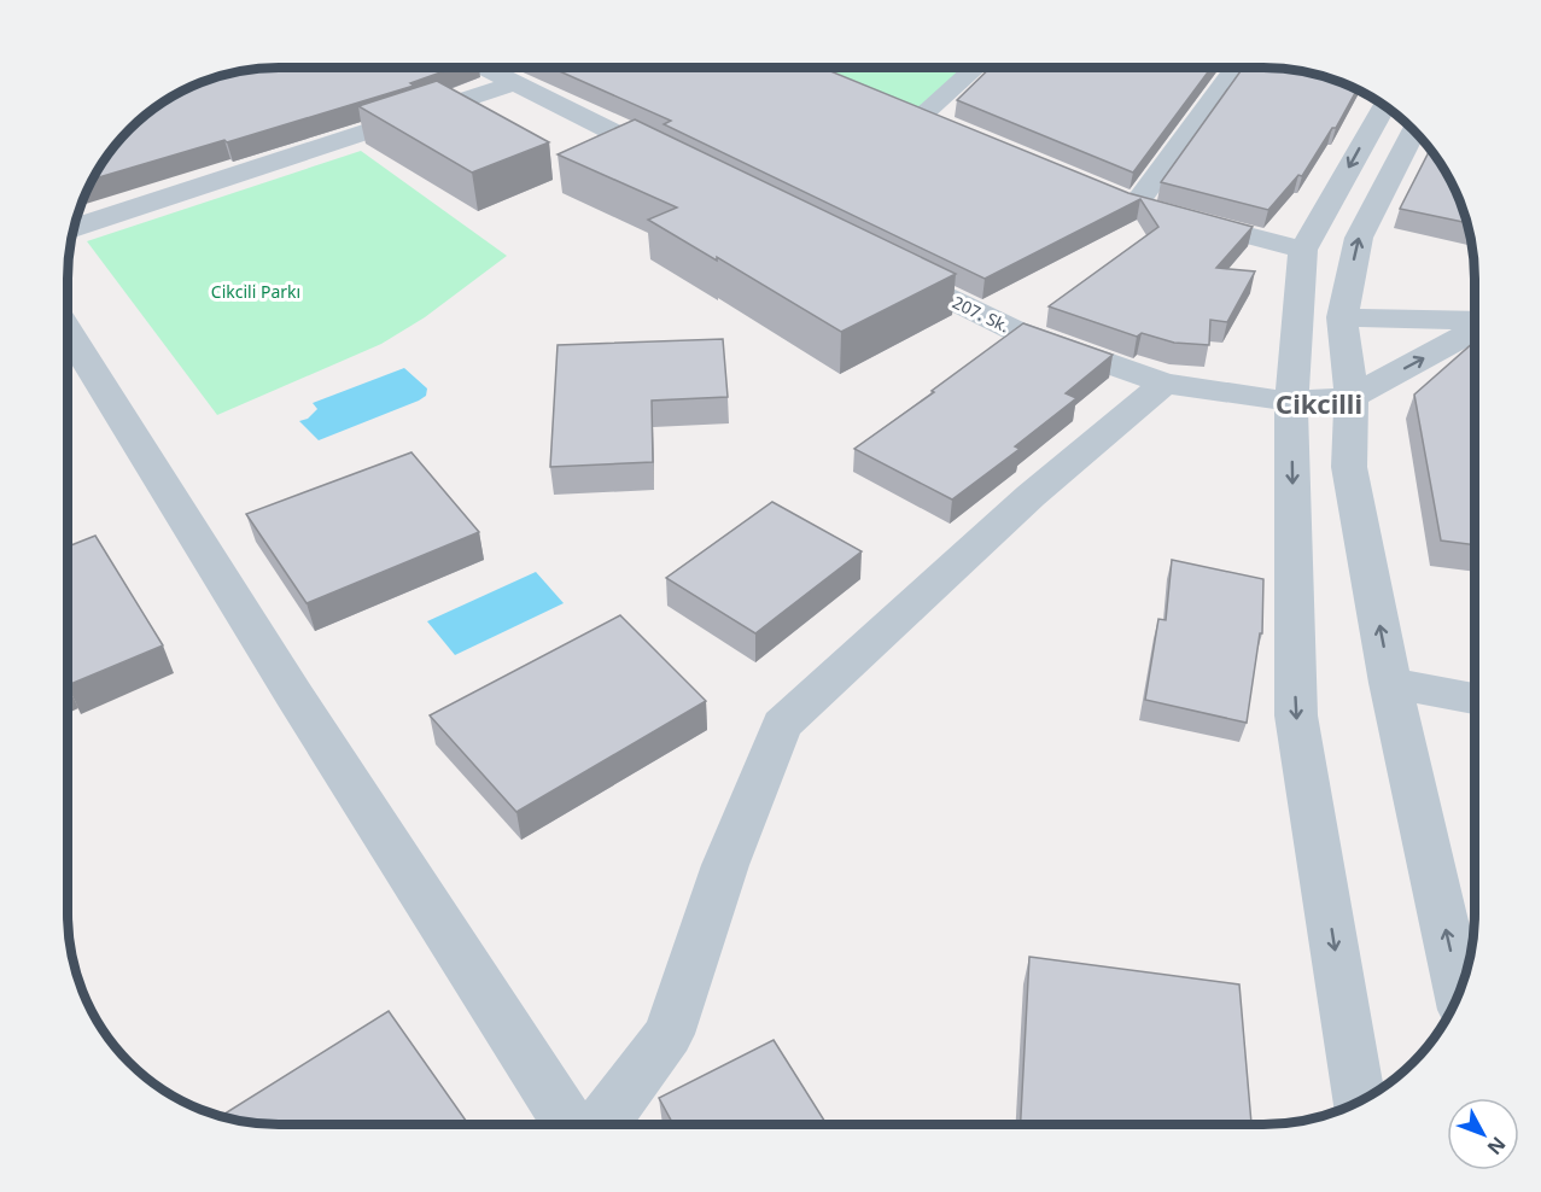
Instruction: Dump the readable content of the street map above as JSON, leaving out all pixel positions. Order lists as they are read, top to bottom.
{
  "streets": {
    "street": ["207. Sk."]
  },
  "districts": ["Cikcilli"],
  "parks": ["Cikcili Parkı"],
  "north": "bottom right"
}
